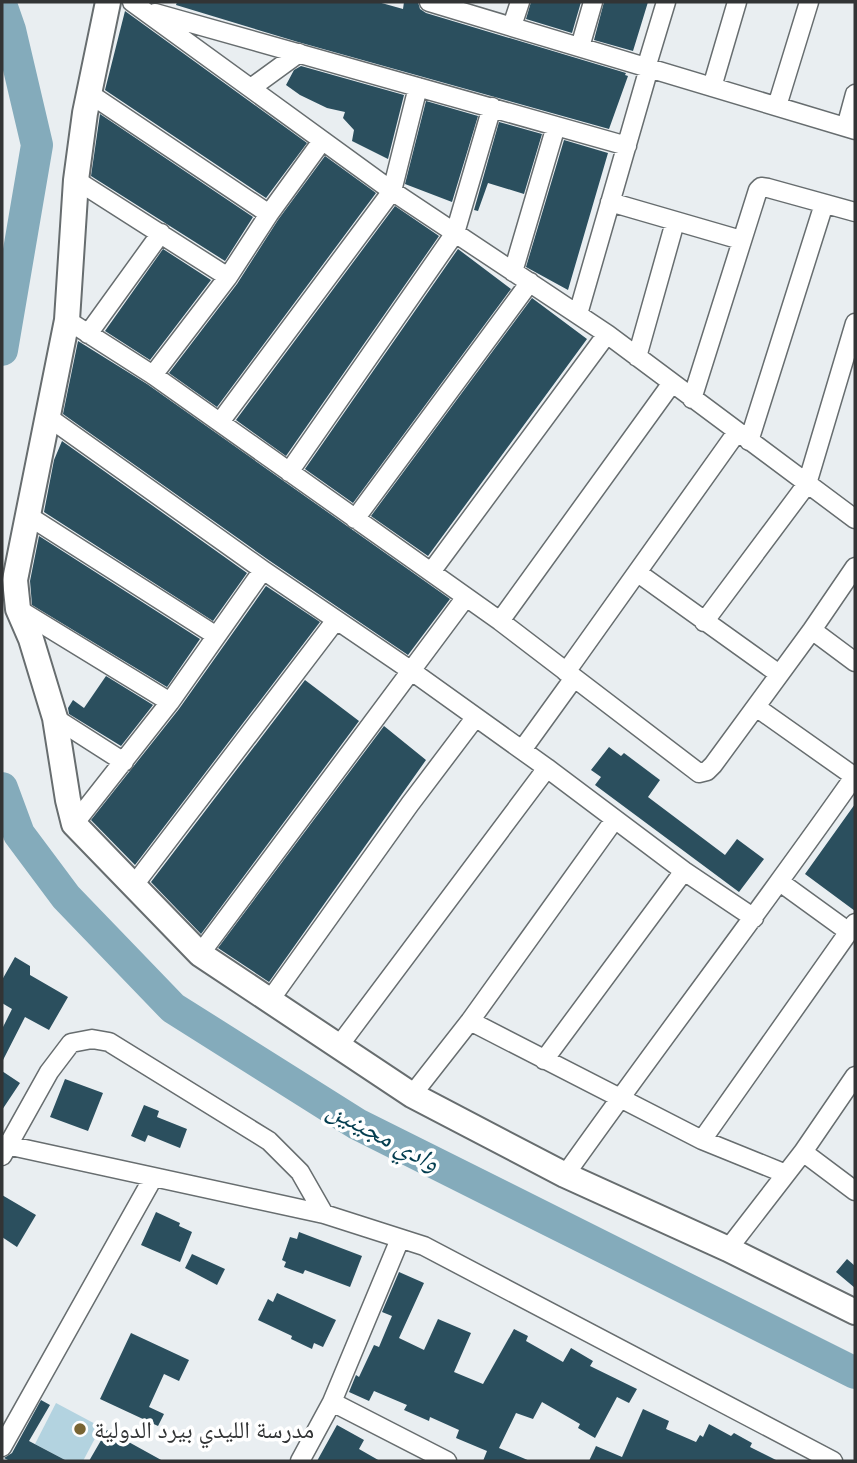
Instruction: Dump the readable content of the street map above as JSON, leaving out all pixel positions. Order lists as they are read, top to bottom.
{
  "water": ["وادي مجينين"],
  "places": ["مدرسة الليدي بيرد الدولية"]
}
